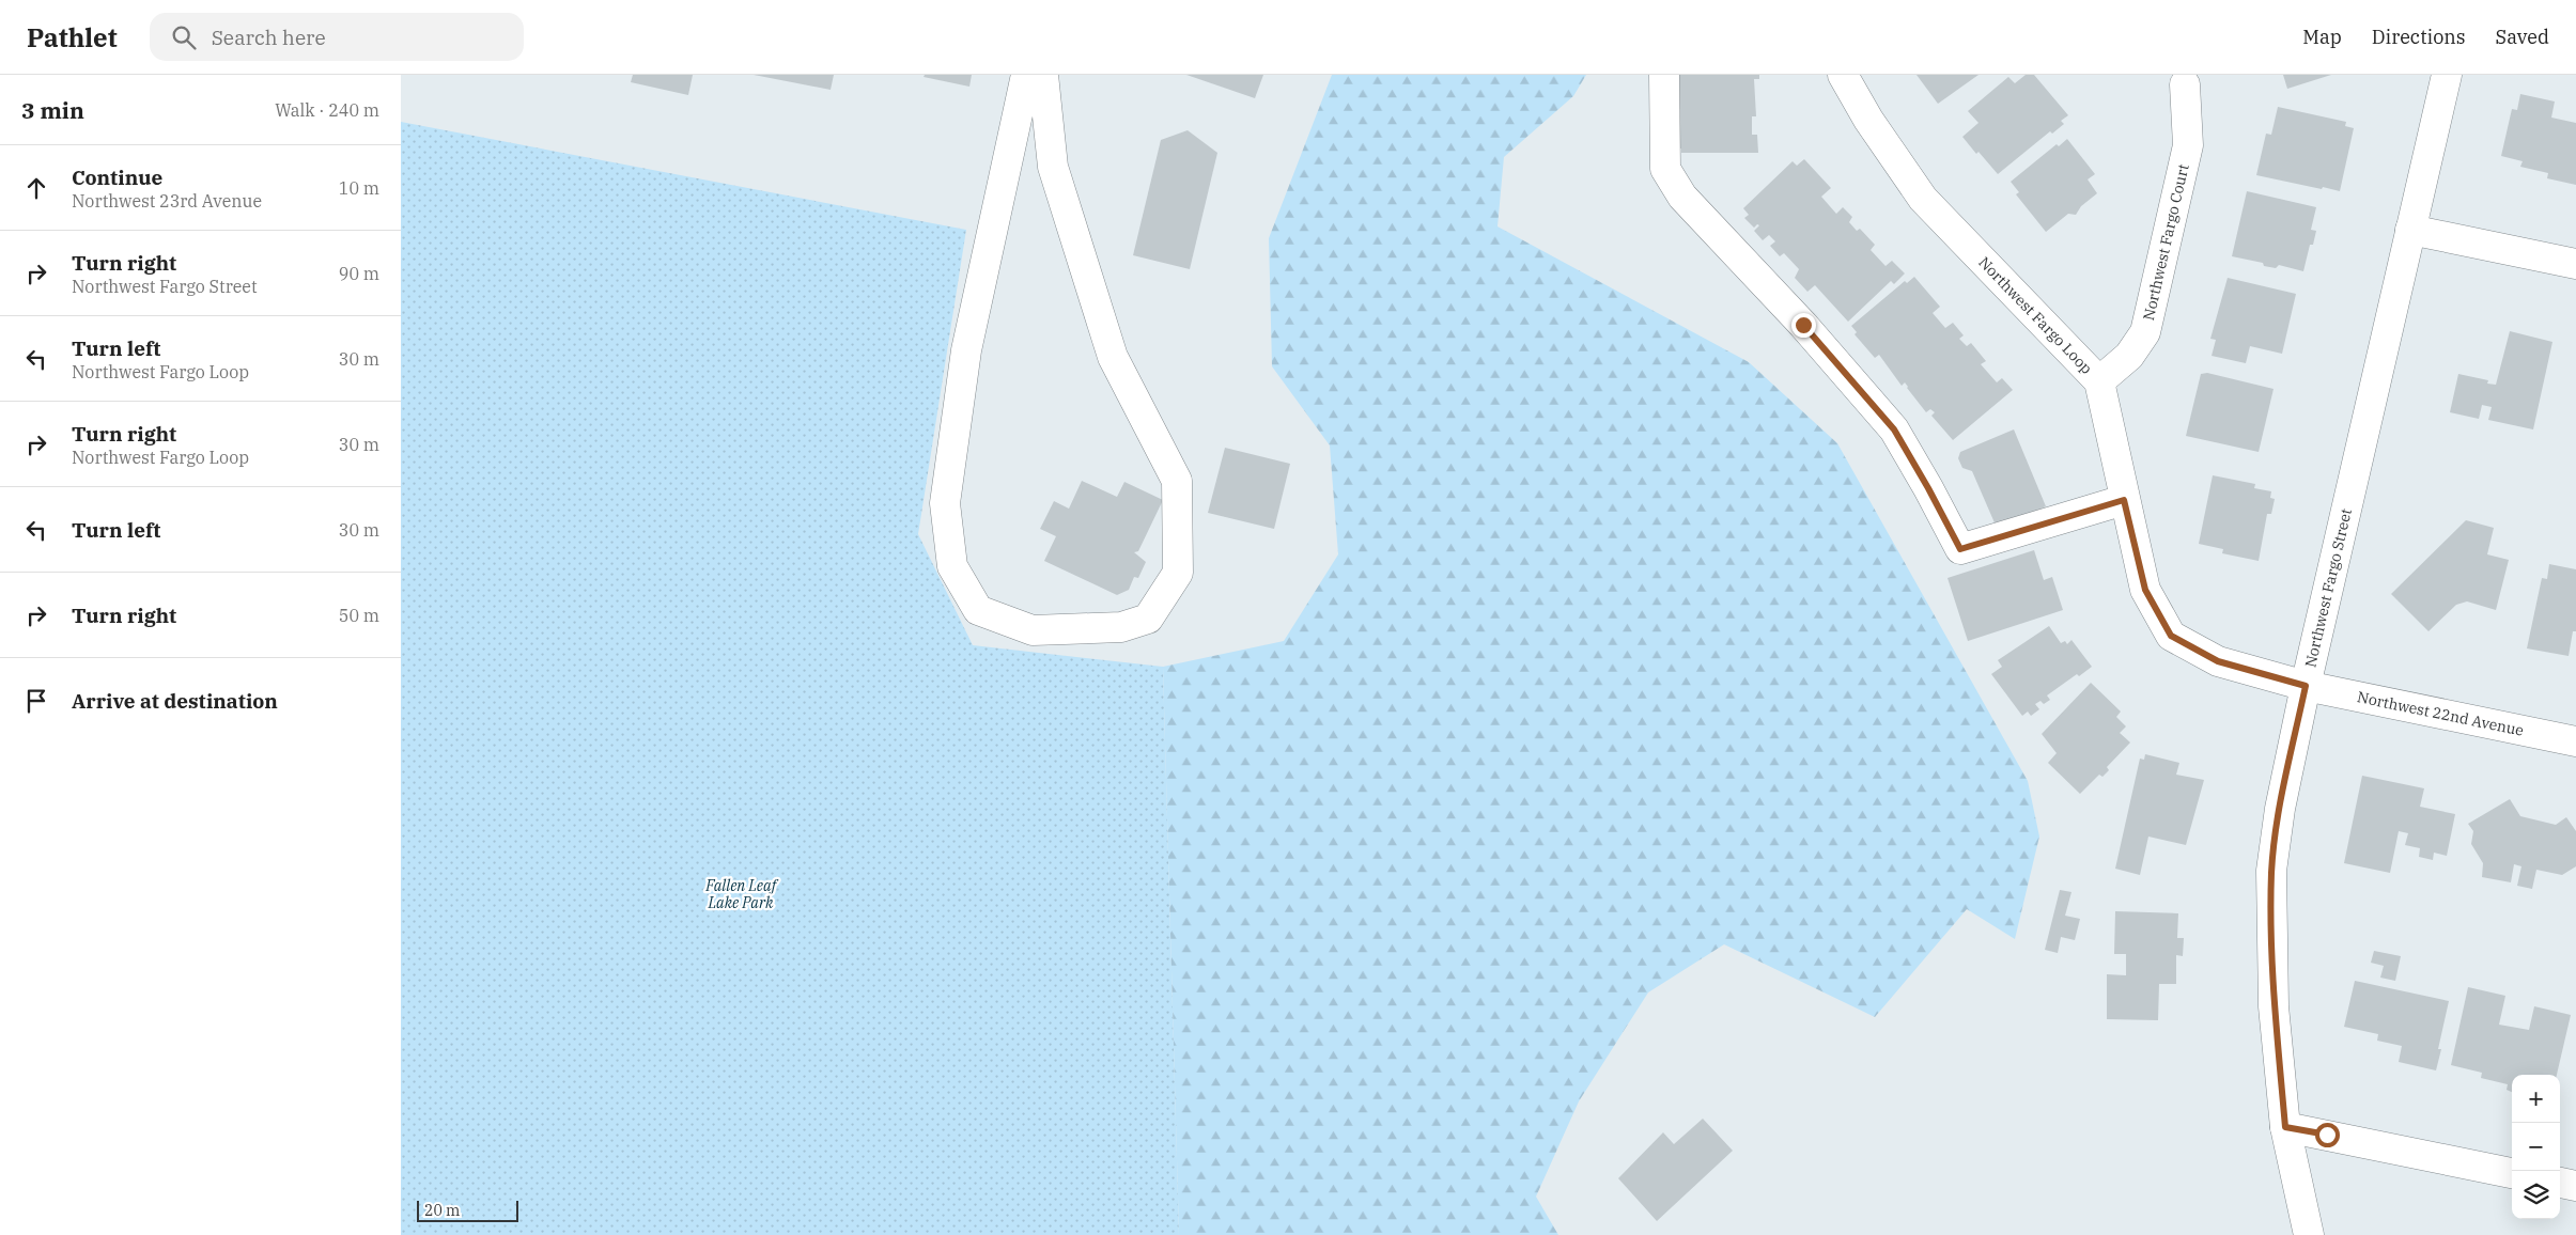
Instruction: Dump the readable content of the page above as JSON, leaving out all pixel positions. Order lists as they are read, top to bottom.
{
  "streets": {
    "street": [
      "Northwest Fargo Court",
      "Northwest Fargo Loop",
      "Northwest Fargo Street",
      "Northwest 22nd Avenue"
    ]
  },
  "crossings": [
    ["Northwest Fargo Court", "Northwest Fargo Loop"],
    ["Northwest Fargo Loop", "Northwest Fargo Street"],
    ["Northwest Fargo Loop", "Northwest 22nd Avenue"],
    ["Northwest Fargo Street", "Northwest 22nd Avenue"]
  ],
  "parks": ["Fallen Leaf Lake Park"],
  "scale_bar": "20 m",
  "page": {
    "header": "Pathlet",
    "search": "Search here",
    "nav": ["Map", "Directions", "Saved"],
    "heading": ["3 min", "Walk · 240 m"],
    "list": [
      ["Continue", "Northwest 23rd Avenue", "10 m"],
      ["Turn right", "Northwest Fargo Street", "90 m"],
      ["Turn left", "Northwest Fargo Loop", "30 m"],
      ["Turn right", "Northwest Fargo Loop", "30 m"],
      ["Turn left", "30 m"],
      ["Turn right", "50 m"],
      "Arrive at destination"
    ],
    "map_buttons": ["+", "−"],
    "scale": "20 m"
  }
}
